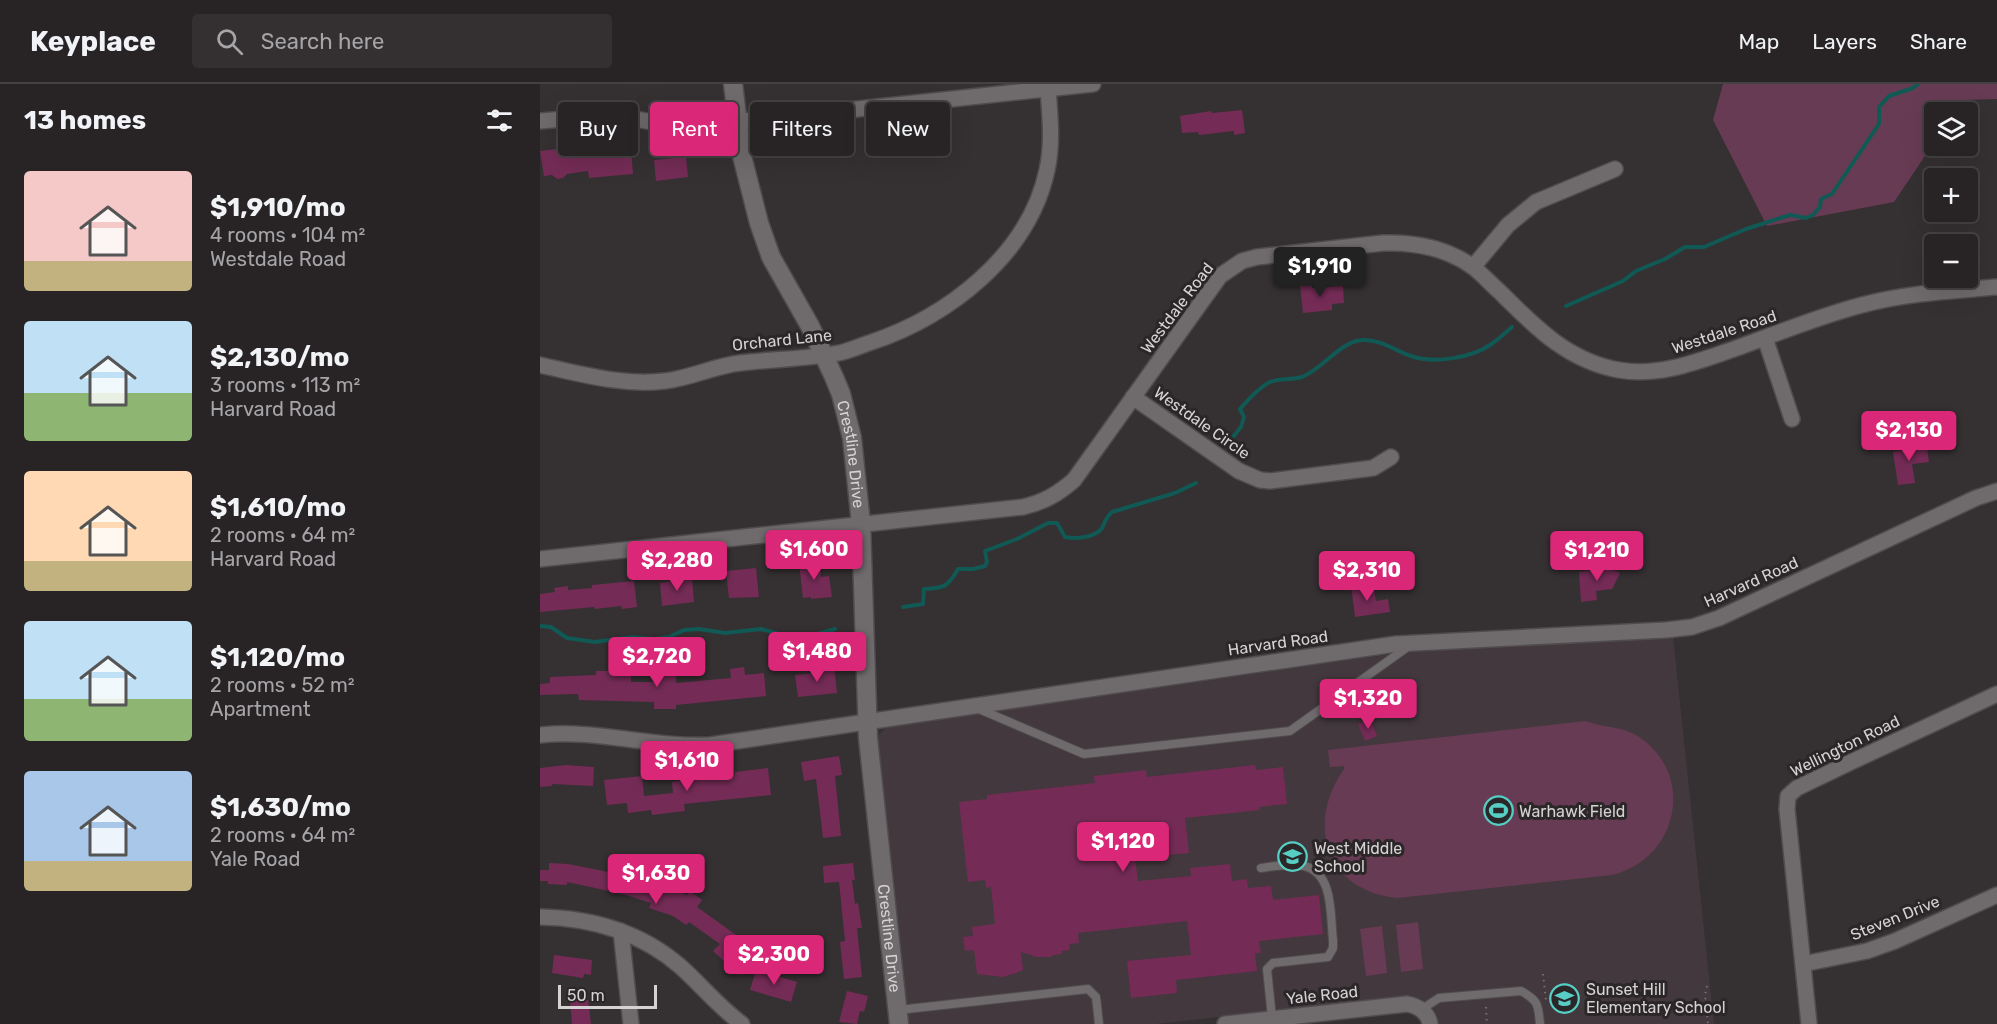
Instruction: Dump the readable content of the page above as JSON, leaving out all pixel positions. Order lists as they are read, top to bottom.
{
  "streets": {
    "street": [
      "Westdale Road",
      "Orchard Lane",
      "Westdale Circle",
      "Crestline Drive",
      "Harvard Road",
      "Wellington Road",
      "Steven Drive",
      "Yale Road"
    ]
  },
  "crossings": [
    ["Westdale Road", "Westdale Circle"],
    ["Westdale Road", "Crestline Drive"],
    ["Orchard Lane", "Crestline Drive"],
    ["Crestline Drive", "Harvard Road"],
    ["Wellington Road", "Steven Drive"]
  ],
  "places": {
    "sports": ["Warhawk Field"],
    "school or university": ["West Middle School", "Sunset Hill Elementary School"]
  },
  "scale_bar": "50 m",
  "page": {
    "header": "Keyplace",
    "search": "Search here",
    "nav": ["Map", "Layers", "Share"],
    "heading": "13 homes",
    "map_buttons": ["+", "−"],
    "chip": [
      "Buy",
      "Rent",
      "Filters",
      "New"
    ],
    "list": [
      {
        "name": "$1,910/mo",
        "note": "4 rooms · 104 m² · Westdale Road"
      },
      {
        "name": "$2,130/mo",
        "note": "3 rooms · 113 m² · Harvard Road"
      },
      {
        "name": "$1,610/mo",
        "note": "2 rooms · 64 m² · Harvard Road"
      },
      {
        "name": "$1,120/mo",
        "note": "2 rooms · 52 m² · Apartment"
      },
      {
        "name": "$1,630/mo",
        "note": "2 rooms · 64 m² · Yale Road"
      }
    ],
    "price": [
      "$1,910",
      "$2,130",
      "$1,600",
      "$1,210",
      "$2,280",
      "$2,310",
      "$1,480",
      "$2,720",
      "$1,320",
      "$1,610",
      "$1,120",
      "$1,630",
      "$2,300"
    ],
    "scale": "50 m"
  }
}
